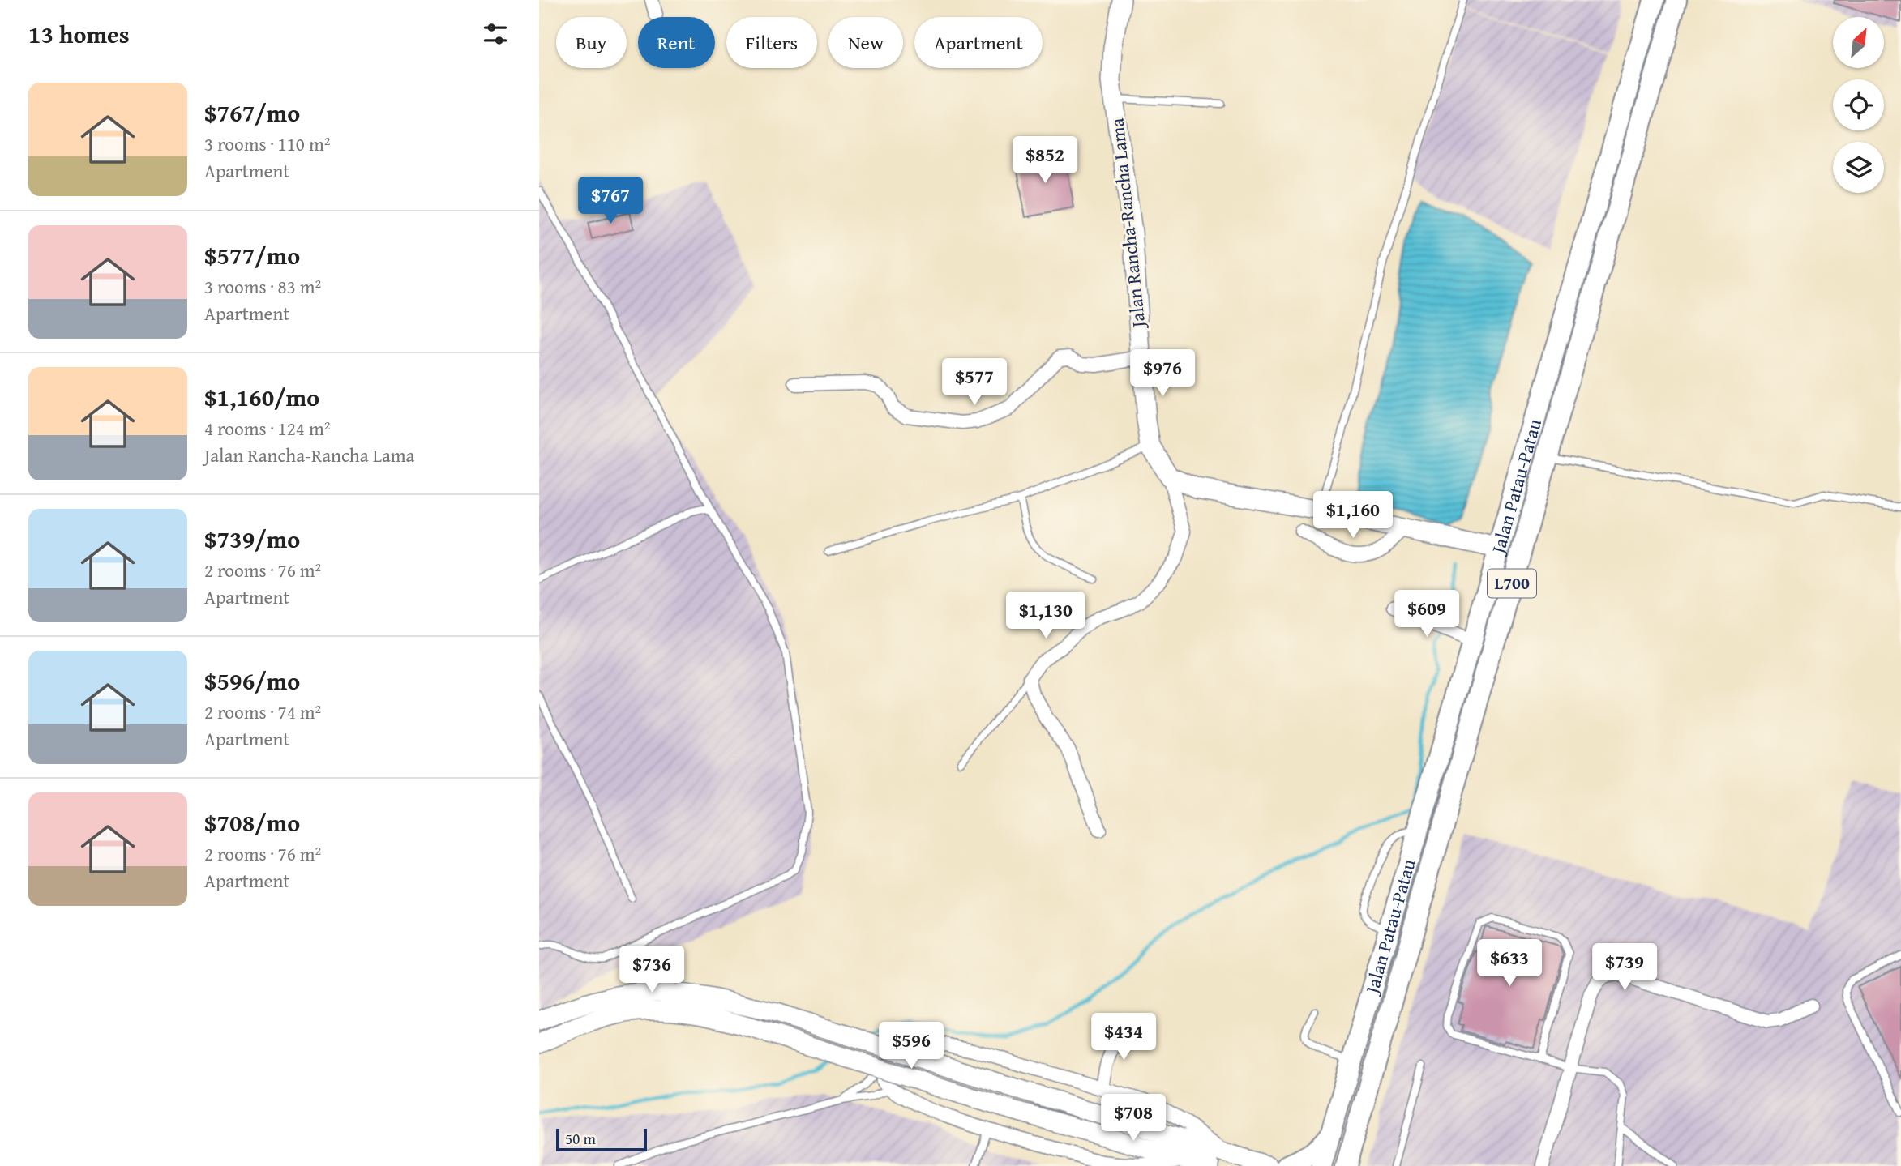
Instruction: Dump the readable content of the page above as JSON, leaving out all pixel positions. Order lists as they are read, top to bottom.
{
  "streets": {
    "main road": ["Jalan Patau-Patau", "L700"],
    "street": ["Jalan Rancha-Rancha Lama"]
  },
  "scale_bar": "50 m",
  "north": "top right",
  "page": {
    "heading": "13 homes",
    "chip": [
      "Buy",
      "Rent",
      "Filters",
      "New",
      "Apartment"
    ],
    "list": [
      {
        "name": "$767/mo",
        "note": "3 rooms · 110 m² · Apartment"
      },
      {
        "name": "$577/mo",
        "note": "3 rooms · 83 m² · Apartment"
      },
      {
        "name": "$1,160/mo",
        "note": "4 rooms · 124 m² · Jalan Rancha-Rancha Lama"
      },
      {
        "name": "$739/mo",
        "note": "2 rooms · 76 m² · Apartment"
      },
      {
        "name": "$596/mo",
        "note": "2 rooms · 74 m² · Apartment"
      },
      {
        "name": "$708/mo",
        "note": "2 rooms · 76 m² · Apartment"
      }
    ],
    "price": [
      "$852",
      "$767",
      "$976",
      "$577",
      "$1,160",
      "$609",
      "$1,130",
      "$633",
      "$739",
      "$736",
      "$434",
      "$596",
      "$708"
    ],
    "scale": "50 m"
  }
}
